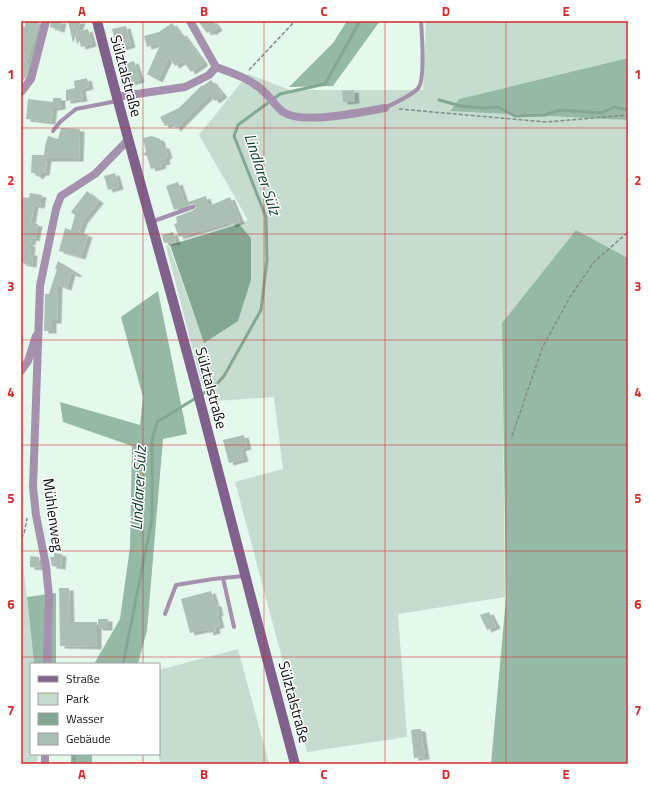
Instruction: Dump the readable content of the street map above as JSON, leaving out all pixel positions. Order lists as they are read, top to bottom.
{
  "streets": {
    "main road": ["Sülztalstraße"],
    "street": ["Mühlenweg"]
  },
  "crossings": [
    ["Sülztalstraße", "Mühlenweg"]
  ],
  "water": ["Lindlarer Sülz"],
  "legend": [
    "Straße",
    "Park",
    "Wasser",
    "Gebäude"
  ],
  "grid": {
    "columns": [
      "A",
      "B",
      "C",
      "D",
      "E"
    ],
    "rows": [
      "1",
      "2",
      "3",
      "4",
      "5",
      "6",
      "7"
    ]
  }
}
